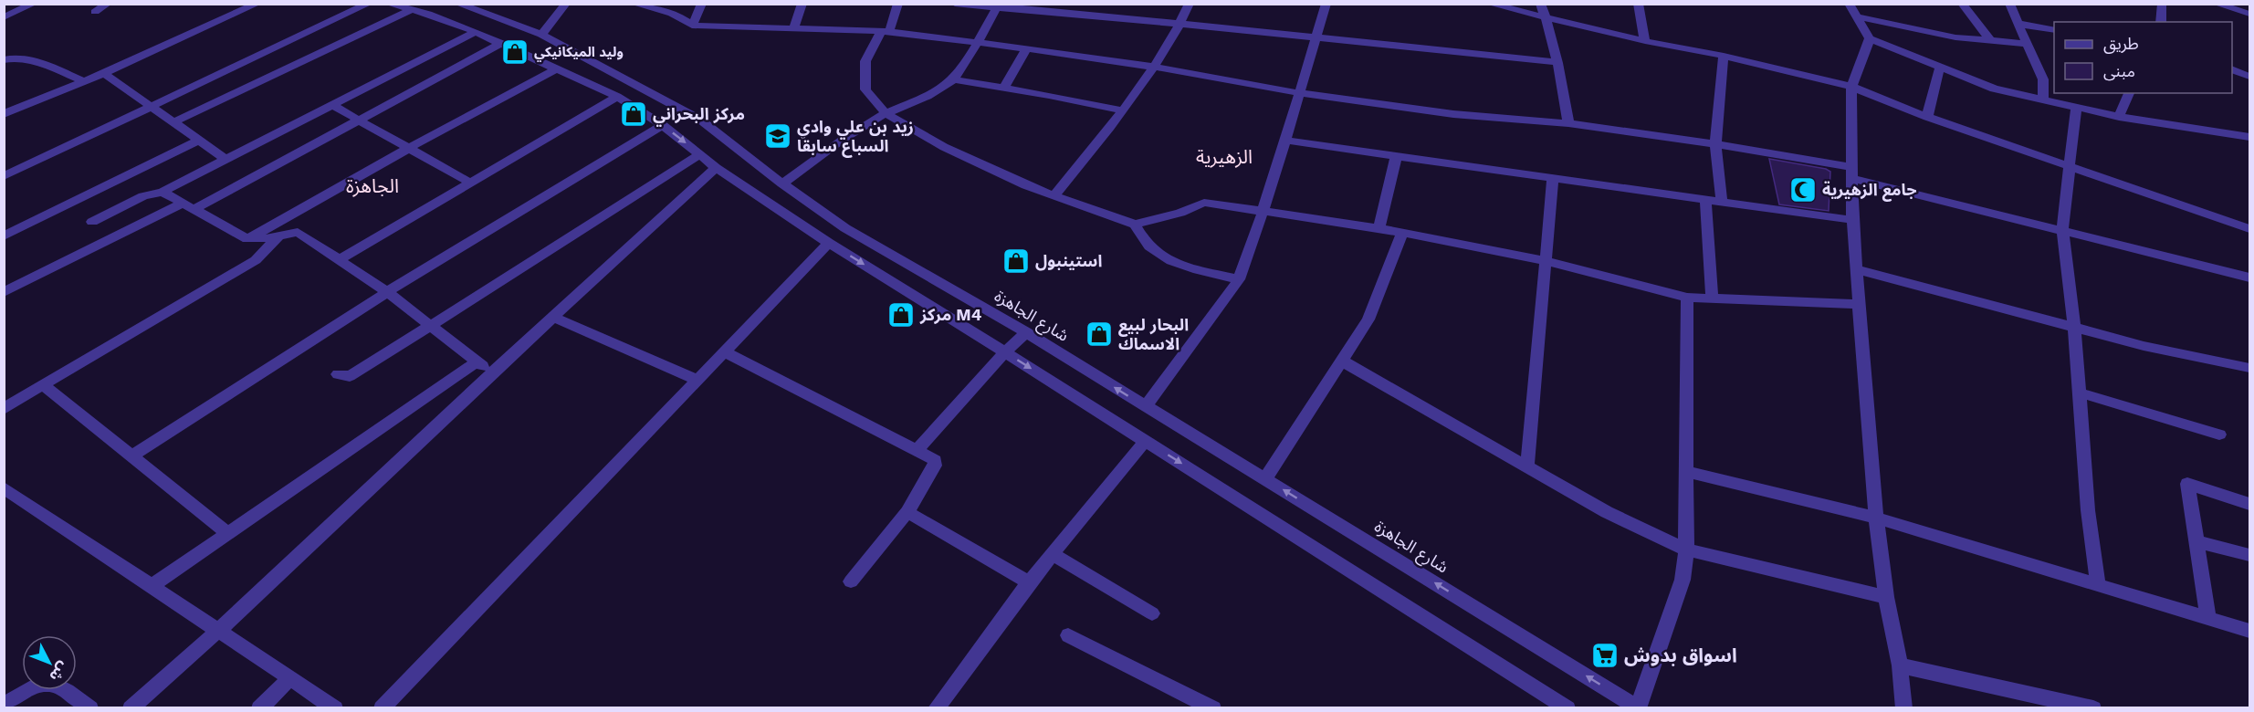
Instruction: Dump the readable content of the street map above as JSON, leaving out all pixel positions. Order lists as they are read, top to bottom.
{
  "streets": {
    "street": ["شارع الجاهزة"]
  },
  "districts": ["الزهيرية", "الجاهزة"],
  "places": {
    "shop": [
      "وليد الميكانيكي",
      "مركز البحراني",
      "استينبول",
      "مركز M4",
      "البحار لبيع الاسماك"
    ],
    "school or university": ["زيد بن علي وادي السباع سابقا"],
    "mosque": ["جامع الزهيرية"],
    "supermarket": ["اسواق بدوش"]
  },
  "legend": ["طريق", "مبنى"],
  "north": "bottom right"
}
